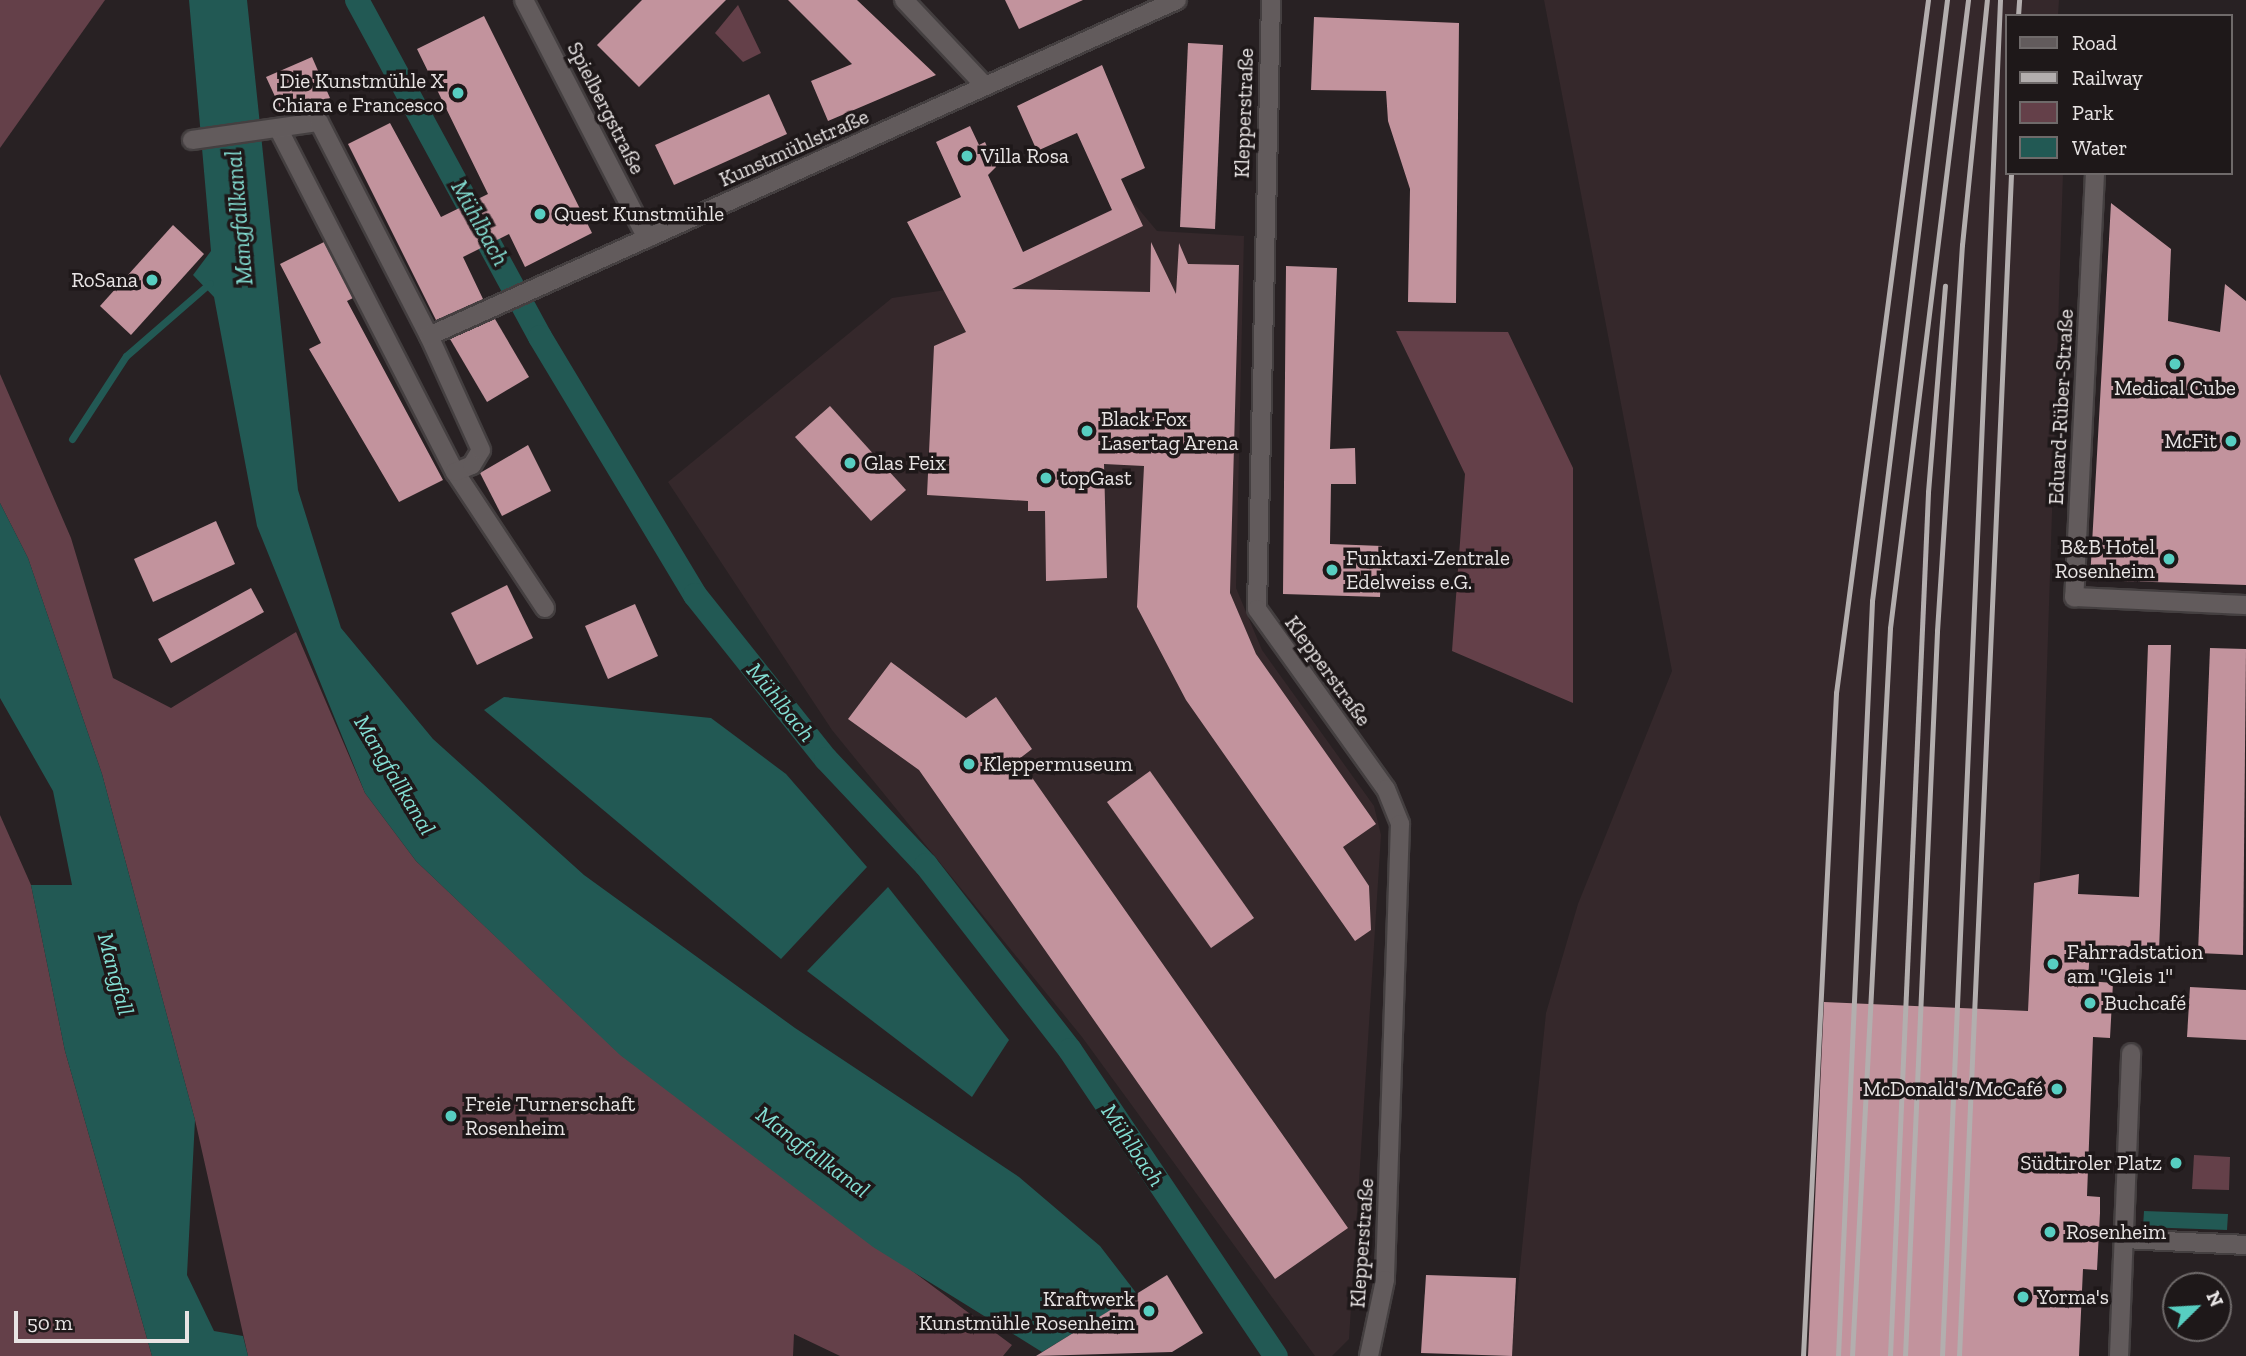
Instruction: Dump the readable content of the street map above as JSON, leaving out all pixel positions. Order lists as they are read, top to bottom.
{
  "streets": {
    "street": [
      "Spielbergstraße",
      "Klepperstraße",
      "Kunstmühlstraße",
      "Eduard-Rüber-Straße"
    ]
  },
  "crossings": [
    ["Spielbergstraße", "Kunstmühlstraße"]
  ],
  "water": ["Mangfallkanal", "Mühlbach", "Mangfall"],
  "places": [
    "Die Kunstmühle X Chiara e Francesco",
    "Villa Rosa",
    "Quest Kunstmühle",
    "RoSana",
    "Medical Cube",
    "Black Fox Lasertag Arena",
    "McFit",
    "Glas Feix",
    "topGast",
    "B&B Hotel Rosenheim",
    "Funktaxi-Zentrale Edelweiss e.G.",
    "Kleppermuseum",
    "Fahrradstation am \"Gleis 1\"",
    "Buchcafé",
    "McDonald's/McCafé",
    "Freie Turnerschaft Rosenheim",
    "Südtiroler Platz",
    "Rosenheim",
    "Yorma's",
    "Kraftwerk Kunstmühle Rosenheim"
  ],
  "legend": [
    "Road",
    "Railway",
    "Park",
    "Water"
  ],
  "scale_bar": "50 m",
  "north": "top right"
}
